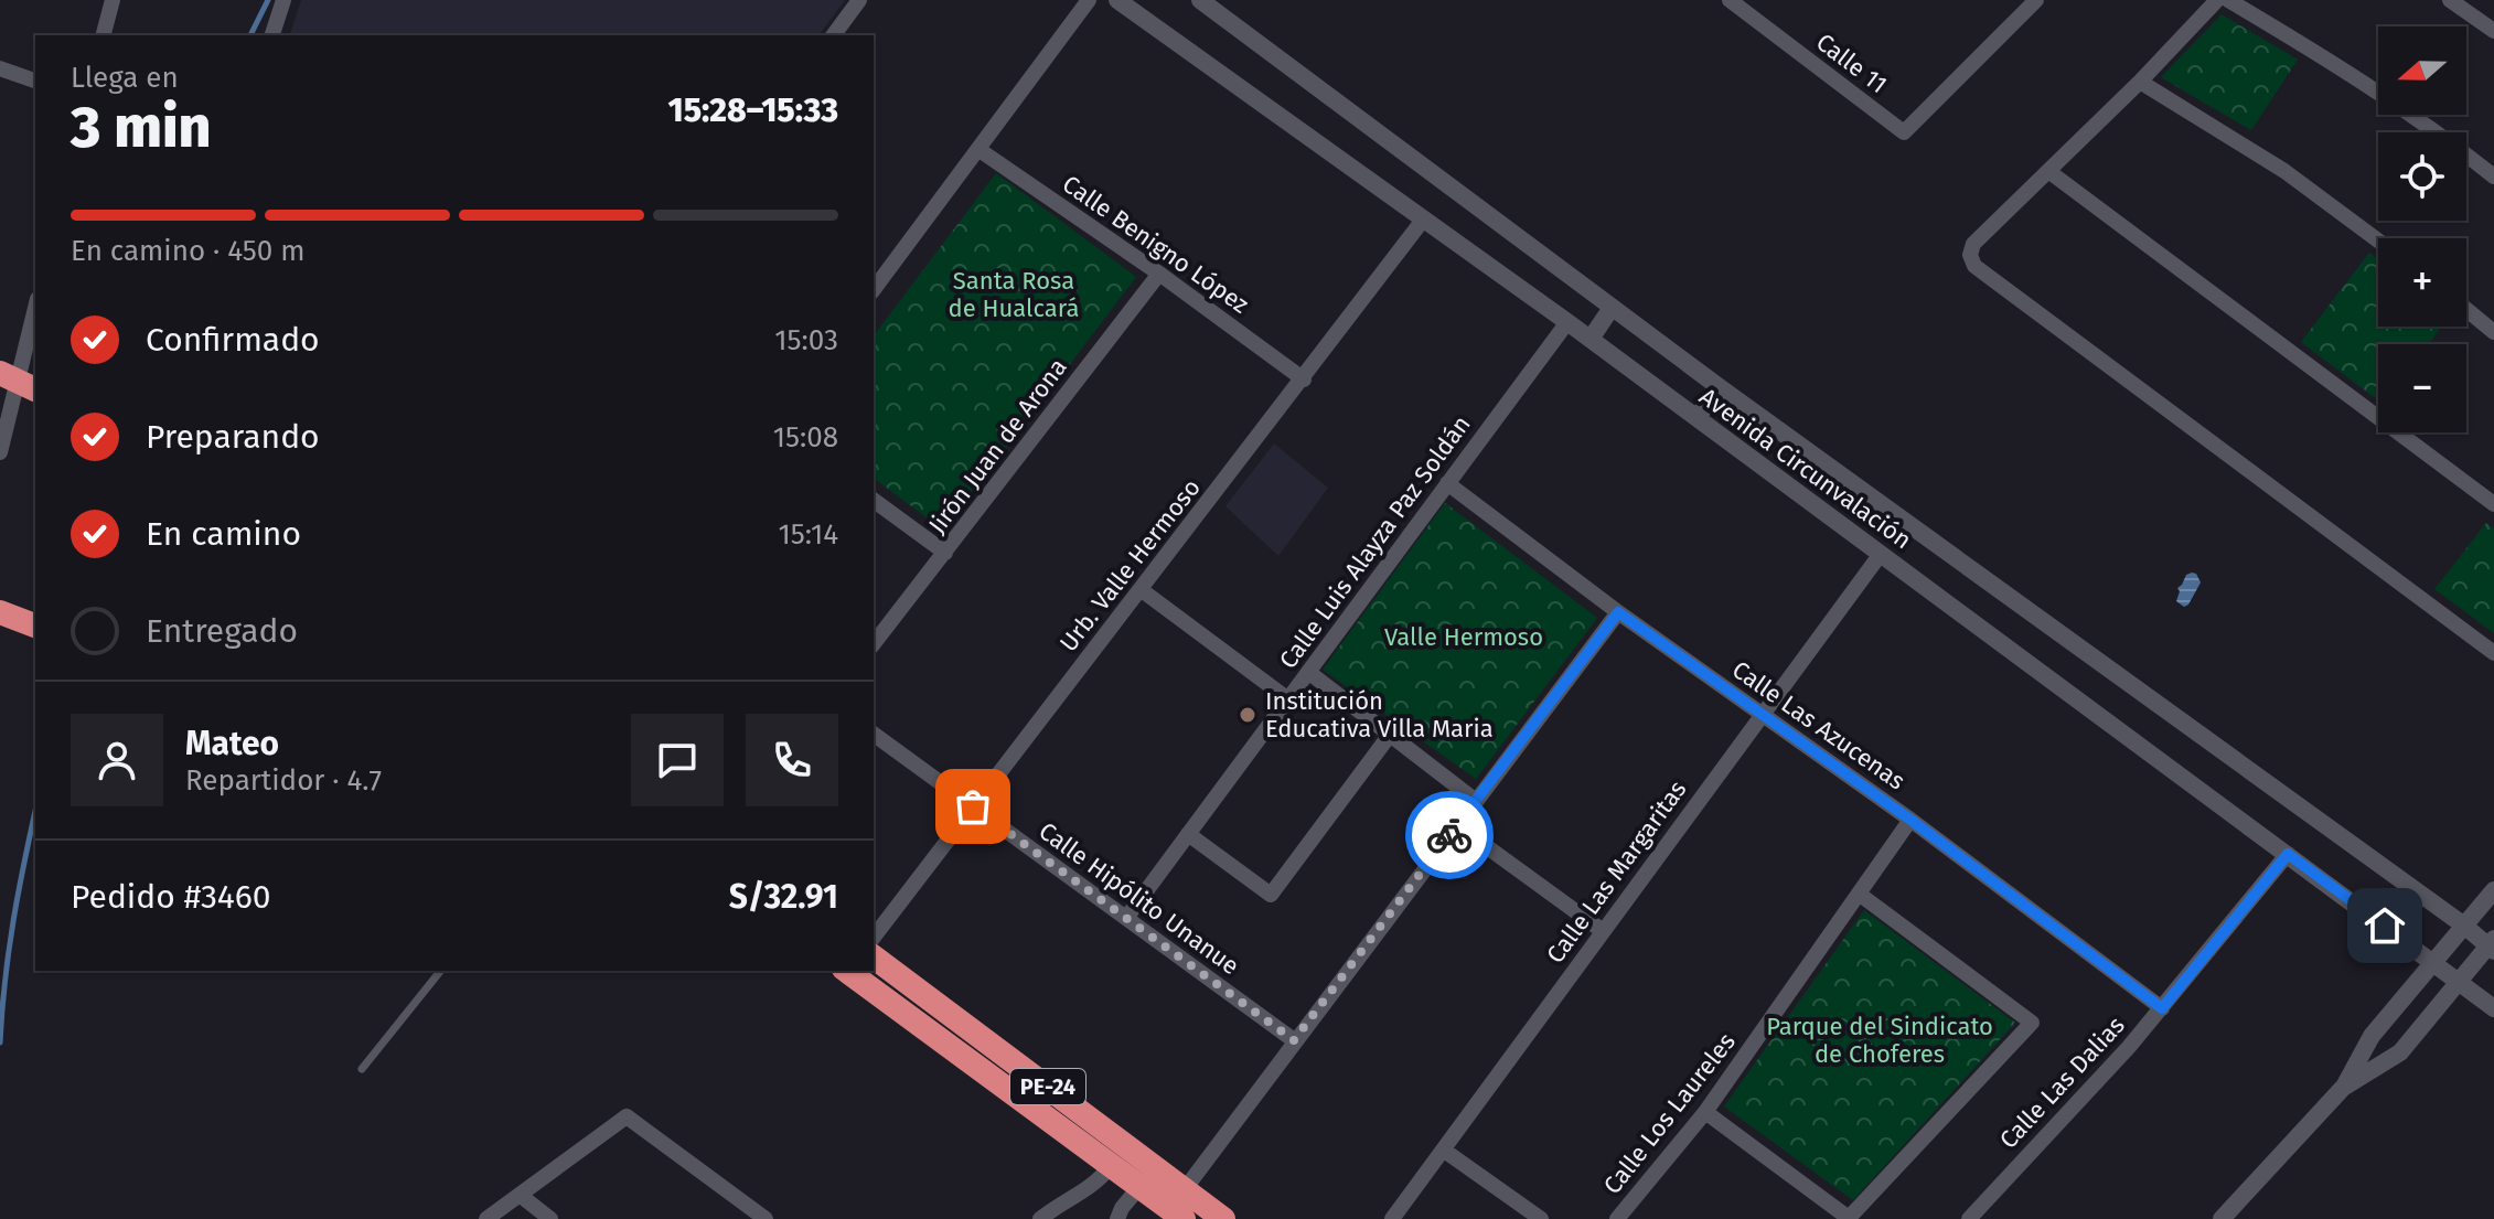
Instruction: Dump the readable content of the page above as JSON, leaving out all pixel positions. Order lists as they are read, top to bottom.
{
  "streets": {
    "highway": ["PE-24"],
    "street": [
      "Calle 11",
      "Calle Benigno López",
      "Jirón Juan de Arona",
      "Avenida Circunvalación",
      "Calle Luis Alayza Paz Soldán",
      "Urb. Valle Hermoso",
      "Calle Las Azucenas",
      "Calle Las Margaritas",
      "Calle Hipólito Unanue",
      "Calle Las Dalias",
      "Calle Los Laureles"
    ]
  },
  "crossings": [
    ["Calle Benigno López", "Jirón Juan de Arona"],
    ["Calle Benigno López", "Urb. Valle Hermoso"],
    ["Avenida Circunvalación", "Calle Luis Alayza Paz Soldán"],
    ["Avenida Circunvalación", "Urb. Valle Hermoso"],
    ["Avenida Circunvalación", "Calle Las Margaritas"],
    ["Avenida Circunvalación", "Calle Las Dalias"],
    ["Calle Luis Alayza Paz Soldán", "Calle Las Azucenas"],
    ["Calle Luis Alayza Paz Soldán", "Calle Hipólito Unanue"],
    ["Urb. Valle Hermoso", "Calle Hipólito Unanue"],
    ["Calle Las Azucenas", "Calle Las Margaritas"],
    ["Calle Las Azucenas", "Calle Las Dalias"],
    ["Calle Las Azucenas", "Calle Los Laureles"]
  ],
  "parks": ["Santa Rosa de Hualcará", "Valle Hermoso", "Parque del Sindicato de Choferes"],
  "places": ["Institución Educativa Villa Maria"],
  "north": "left",
  "page": {
    "map_buttons": ["+", "−"],
    "heading": ["3 min", "Llega en", "15:28–15:33"],
    "panel": [
      "Mateo",
      "Repartidor · 4.7",
      "Pedido #3460",
      "S/32.91"
    ],
    "bar": "En camino · 450 m",
    "list": [
      ["Confirmado", "15:03"],
      ["Preparando", "15:08"],
      ["En camino", "15:14"],
      "Entregado"
    ]
  }
}
